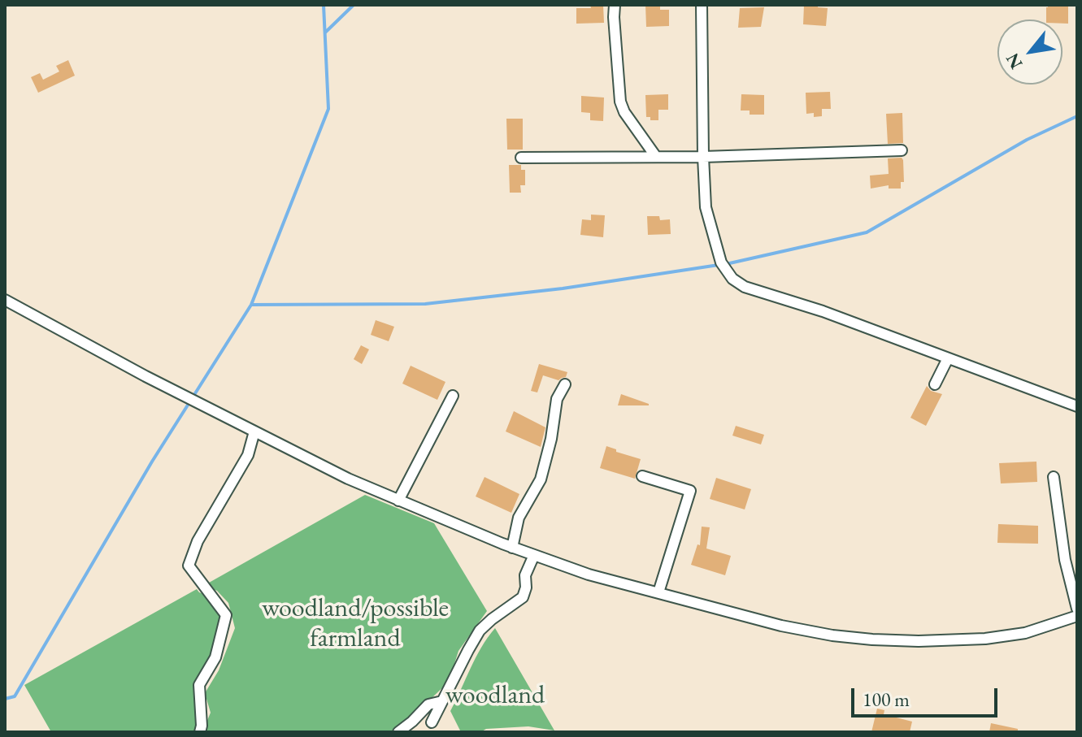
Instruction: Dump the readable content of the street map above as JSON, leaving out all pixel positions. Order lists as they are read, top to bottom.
{
  "parks": ["woodland/possible farmland", "woodland"],
  "scale_bar": "100 m",
  "north": "bottom left"
}
